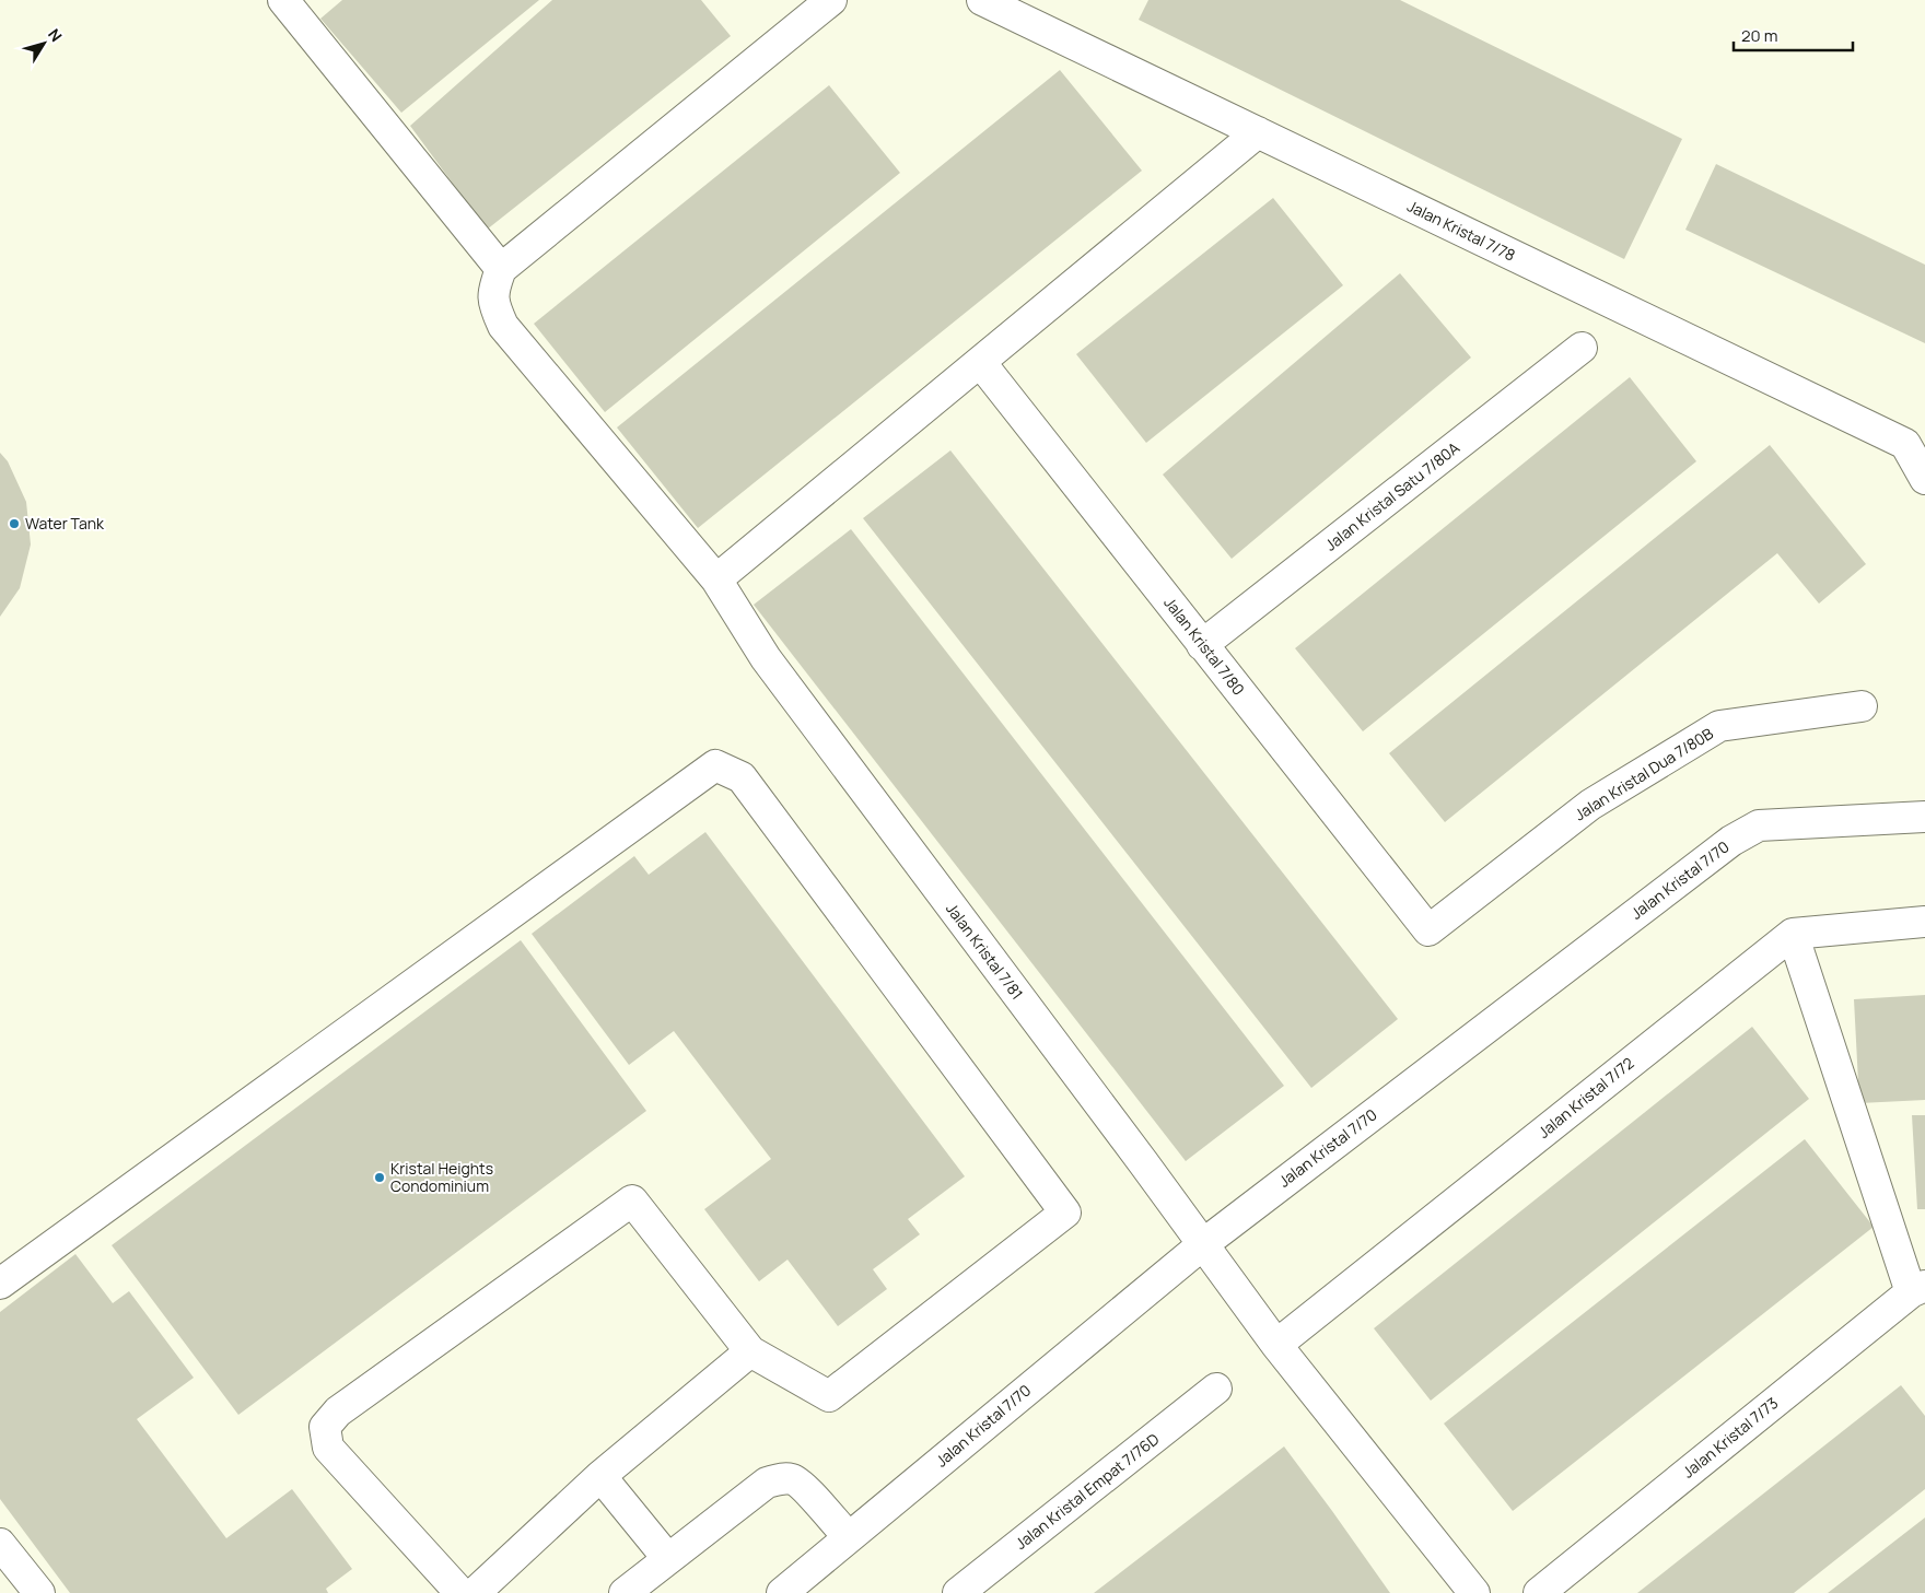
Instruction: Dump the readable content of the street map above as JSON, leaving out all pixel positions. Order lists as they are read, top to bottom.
{
  "streets": {
    "street": [
      "Jalan Kristal 7/78",
      "Jalan Kristal Satu 7/80A",
      "Jalan Kristal 7/80",
      "Jalan Kristal Dua 7/80B",
      "Jalan Kristal 7/70",
      "Jalan Kristal 7/81",
      "Jalan Kristal 7/72",
      "Jalan Kristal 7/73",
      "Jalan Kristal Empat 7/76D"
    ]
  },
  "crossings": [
    ["Jalan Kristal Satu 7/80A", "Jalan Kristal 7/80"],
    ["Jalan Kristal 7/80", "Jalan Kristal Dua 7/80B"],
    ["Jalan Kristal 7/70", "Jalan Kristal 7/81"],
    ["Jalan Kristal 7/81", "Jalan Kristal 7/72"]
  ],
  "places": ["Water Tank", "Kristal Heights Condominium"],
  "scale_bar": "20 m",
  "north": "top right"
}
